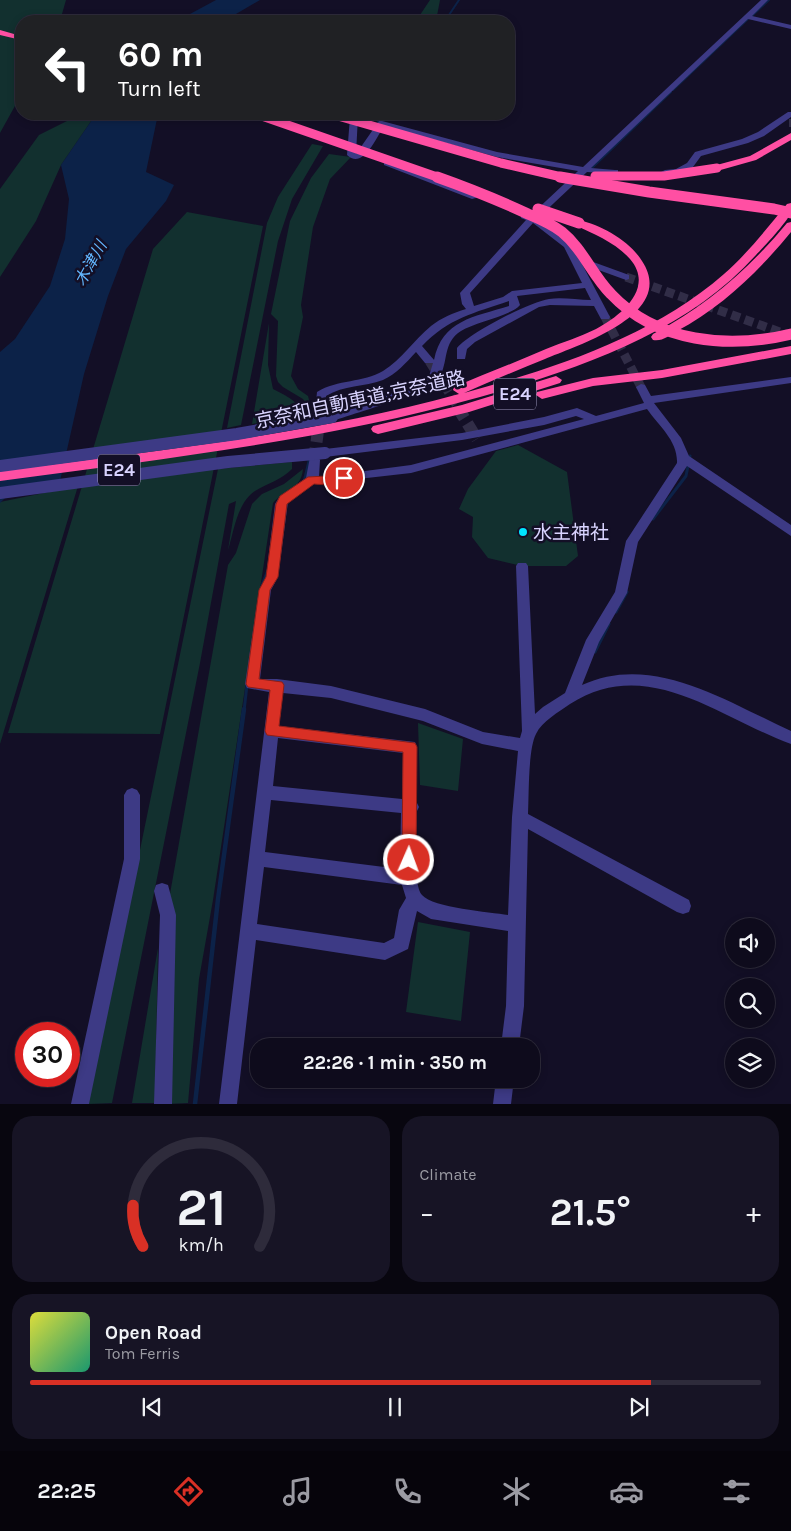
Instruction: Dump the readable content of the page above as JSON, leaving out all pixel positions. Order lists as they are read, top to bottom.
{
  "streets": {
    "highway": ["E24", "京奈和自動車道;京奈道路"]
  },
  "water": ["木津川"],
  "places": ["水主神社"],
  "page": {
    "turn": ["60 m", "Turn left"],
    "limit": "30",
    "trip": "22:26 · 1 min · 350 m",
    "tile": "Climate",
    "heat": ["−", "21.5°", "+"],
    "song": ["Open Road", "Tom Ferris"],
    "tabs": "22:25",
    "gauge": ["21", "km/h"]
  }
}
